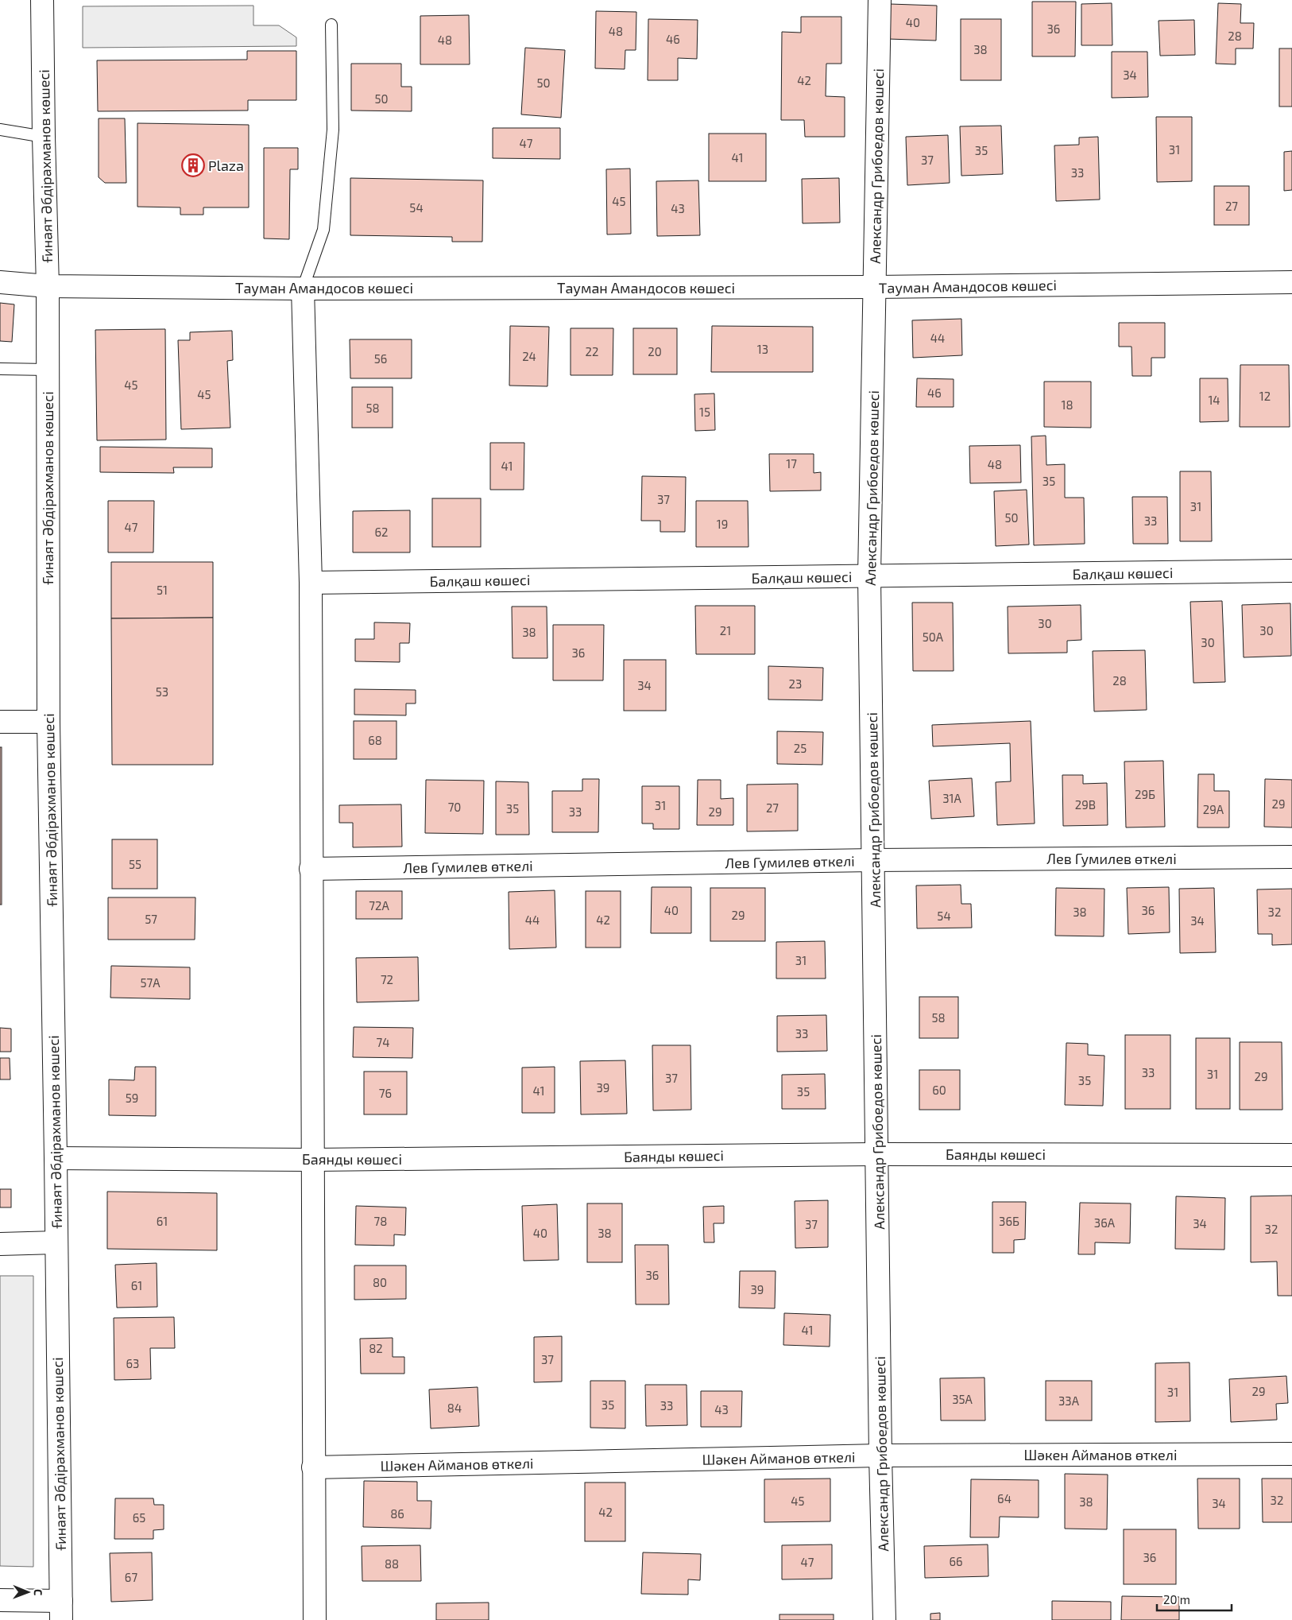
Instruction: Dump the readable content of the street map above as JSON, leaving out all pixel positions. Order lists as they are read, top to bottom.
{
  "streets": {
    "street": [
      "Ғинаят Әбдірахманов көшесі",
      "Александр Грибоедов көшесі",
      "Тауман Амандосов көшесі",
      "Балқаш көшесі",
      "Лев Гумилев өткелі",
      "Баянды көшесі",
      "Шәкен Айманов өткелі"
    ]
  },
  "crossings": [
    ["Ғинаят Әбдірахманов көшесі", "Тауман Амандосов көшесі"],
    ["Ғинаят Әбдірахманов көшесі", "Баянды көшесі"],
    ["Александр Грибоедов көшесі", "Тауман Амандосов көшесі"],
    ["Александр Грибоедов көшесі", "Балқаш көшесі"],
    ["Александр Грибоедов көшесі", "Лев Гумилев өткелі"],
    ["Александр Грибоедов көшесі", "Баянды көшесі"],
    ["Александр Грибоедов көшесі", "Шәкен Айманов өткелі"]
  ],
  "places": {
    "building": ["Plaza"]
  },
  "house_numbers": [
    "40",
    "36",
    "48",
    "28",
    "46",
    "48",
    "38",
    "34",
    "42",
    "50",
    "50",
    "47",
    "31",
    "35",
    "41",
    "37",
    "33",
    "45",
    "27",
    "54",
    "43",
    "44",
    "13",
    "22",
    "20",
    "24",
    "56",
    "45",
    "46",
    "45",
    "12",
    "14",
    "18",
    "58",
    "15",
    "17",
    "48",
    "41",
    "35",
    "37",
    "31",
    "50",
    "33",
    "19",
    "47",
    "62",
    "51",
    "30",
    "21",
    "30",
    "38",
    "50А",
    "30",
    "36",
    "28",
    "23",
    "34",
    "53",
    "68",
    "25",
    "29Б",
    "31А",
    "29",
    "29В",
    "31",
    "70",
    "27",
    "35",
    "29А",
    "33",
    "29",
    "55",
    "72А",
    "40",
    "36",
    "38",
    "32",
    "29",
    "54",
    "57",
    "44",
    "42",
    "34",
    "31",
    "72",
    "57А",
    "58",
    "33",
    "74",
    "33",
    "31",
    "29",
    "37",
    "35",
    "39",
    "60",
    "41",
    "35",
    "76",
    "59",
    "61",
    "78",
    "36Б",
    "36А",
    "34",
    "37",
    "32",
    "40",
    "38",
    "36",
    "80",
    "61",
    "39",
    "41",
    "82",
    "37",
    "63",
    "29",
    "31",
    "35А",
    "33А",
    "35",
    "33",
    "84",
    "43",
    "64",
    "32",
    "45",
    "38",
    "34",
    "42",
    "86",
    "65",
    "36",
    "66",
    "47",
    "88",
    "67"
  ],
  "scale_bar": "20 m",
  "north": "right"
}
